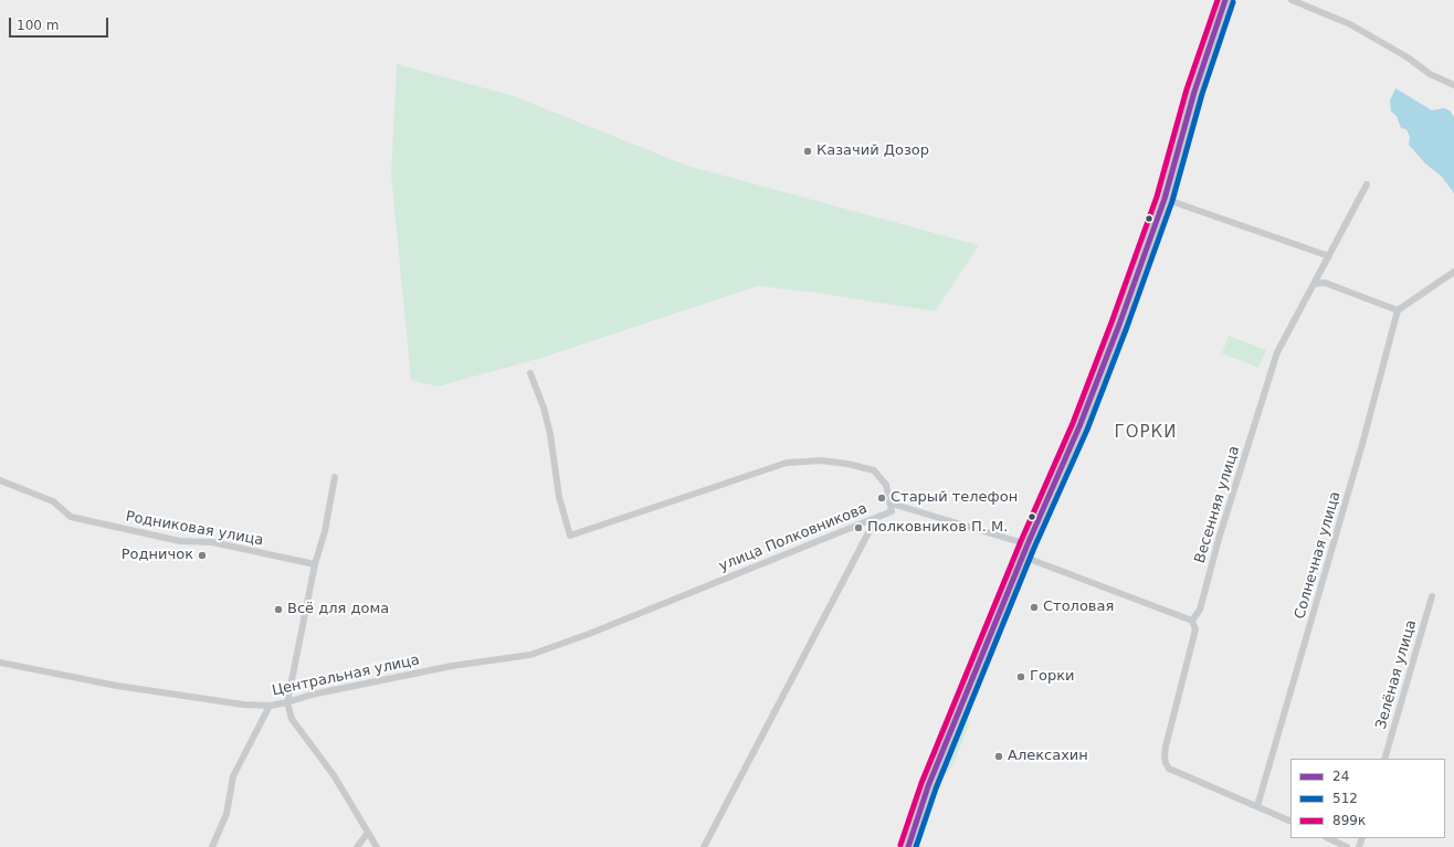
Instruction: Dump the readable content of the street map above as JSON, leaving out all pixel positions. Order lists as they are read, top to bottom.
{
  "streets": {
    "street": [
      "Весенняя улица",
      "Родниковая улица",
      "улица Полковникова",
      "Солнечная улица",
      "Зелёная улица",
      "Центральная улица"
    ]
  },
  "crossings": [
    ["Весенняя улица", "Солнечная улица"],
    ["улица Полковникова", "Центральная улица"]
  ],
  "districts": ["ГОРКИ"],
  "places": [
    "Казачий Дозор",
    "Старый телефон",
    "Полковников П. М.",
    "Родничок",
    "Столовая",
    "Всё для дома",
    "Горки",
    "Алексахин"
  ],
  "lines": ["transit line 24", "transit line 899к", "transit line 512"],
  "legend": ["24", "512", "899к"],
  "scale_bar": "100 m"
}
